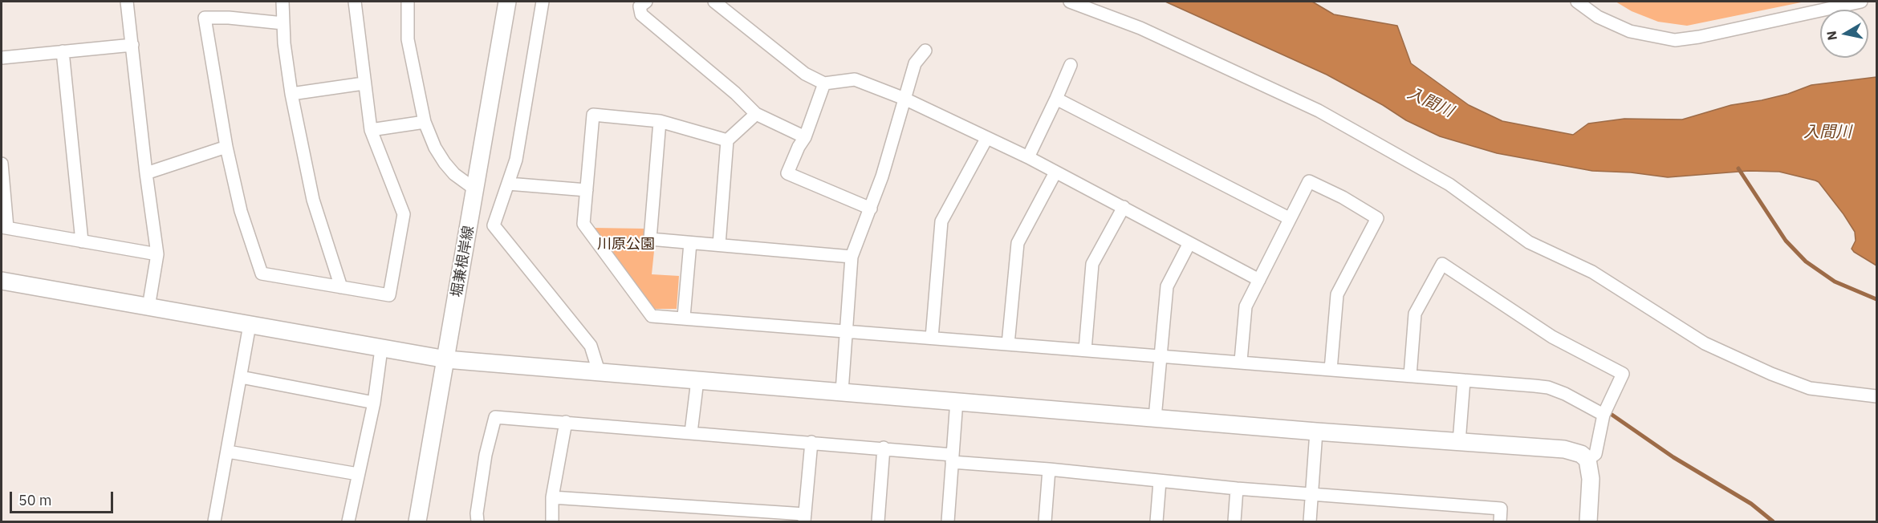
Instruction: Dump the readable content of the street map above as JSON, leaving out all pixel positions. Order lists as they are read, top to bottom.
{
  "streets": {
    "street": ["堀兼根岸線"]
  },
  "water": ["入間川"],
  "parks": ["川原公園"],
  "scale_bar": "50 m",
  "north": "left"
}
